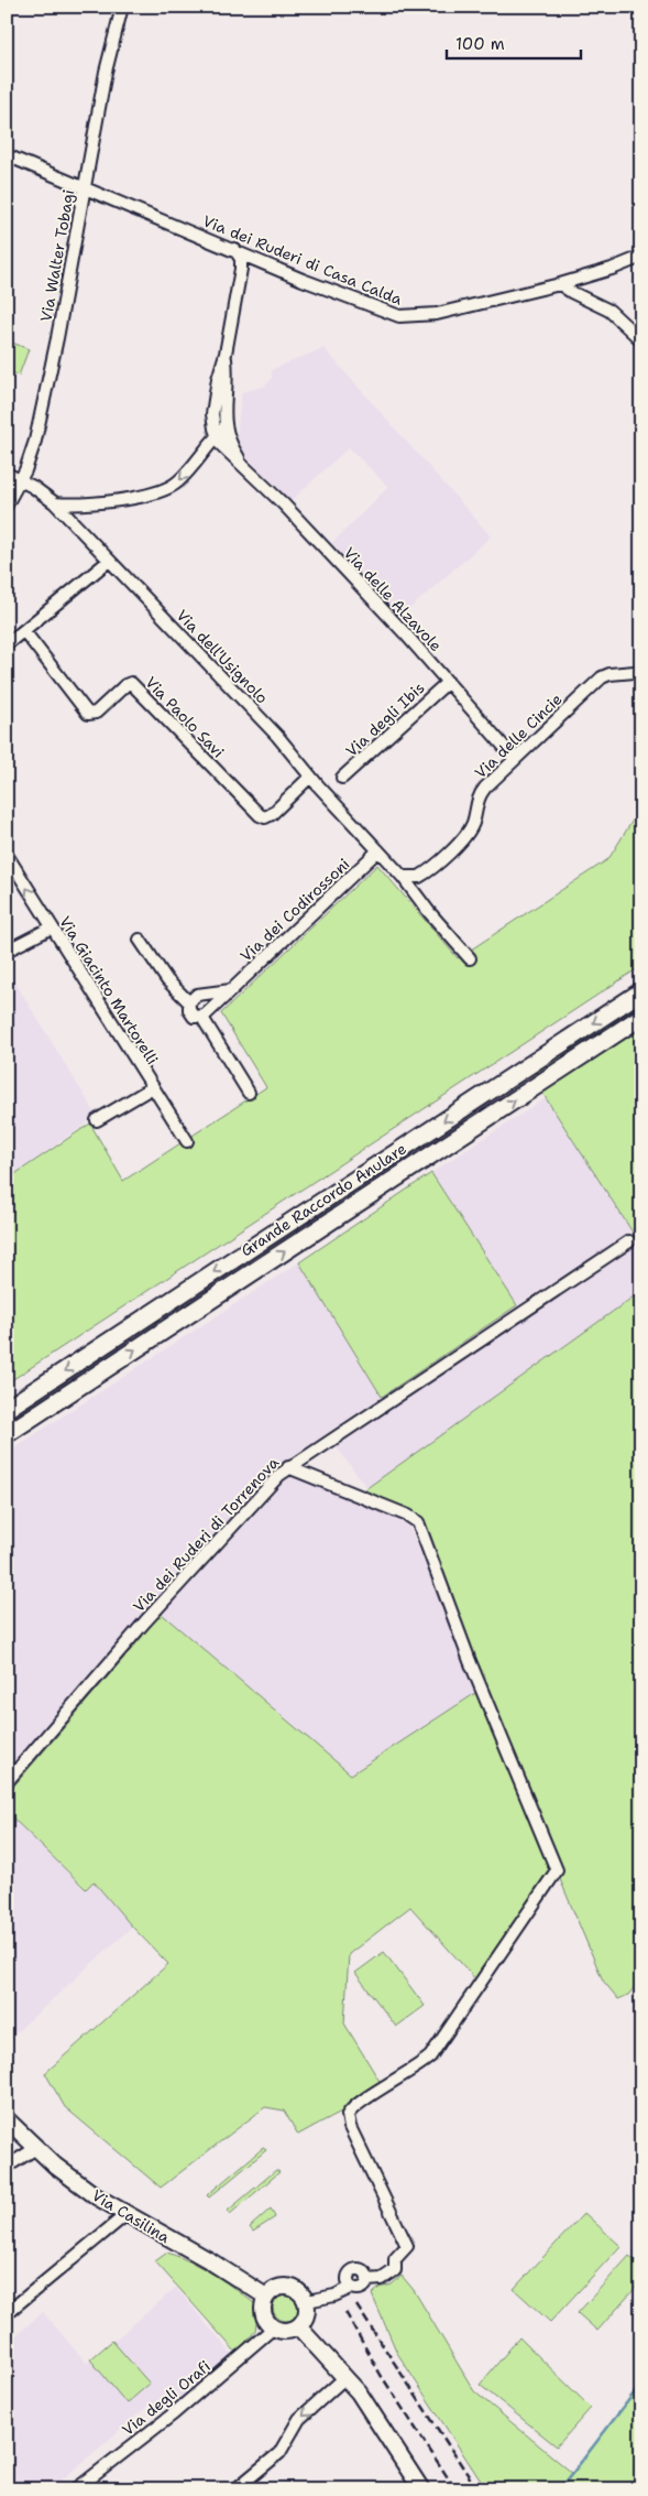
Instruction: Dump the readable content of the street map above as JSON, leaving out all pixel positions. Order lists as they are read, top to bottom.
{
  "streets": {
    "highway": ["Grande Raccordo Anulare"],
    "main road": ["Via Casilina"],
    "street": [
      "Via Walter Tobagi",
      "Via dei Ruderi di Casa Calda",
      "Via delle Alzavole",
      "Via dell'Usignolo",
      "Via Paolo Savi",
      "Via degli Ibis",
      "Via delle Cincie",
      "Via dei Codirossoni",
      "Via Giacinto Martorelli",
      "Via dei Ruderi di Torrenova",
      "Via degli Orafi"
    ]
  },
  "crossings": [
    ["Via Walter Tobagi", "Via dei Ruderi di Casa Calda"],
    ["Via Walter Tobagi", "Via dell'Usignolo"],
    ["Via delle Alzavole", "Via degli Ibis"],
    ["Via delle Alzavole", "Via delle Cincie"],
    ["Via dell'Usignolo", "Via Paolo Savi"],
    ["Via dell'Usignolo", "Via delle Cincie"],
    ["Via dell'Usignolo", "Via dei Codirossoni"],
    ["Via Casilina", "Via degli Orafi"]
  ],
  "scale_bar": "100 m"
}
